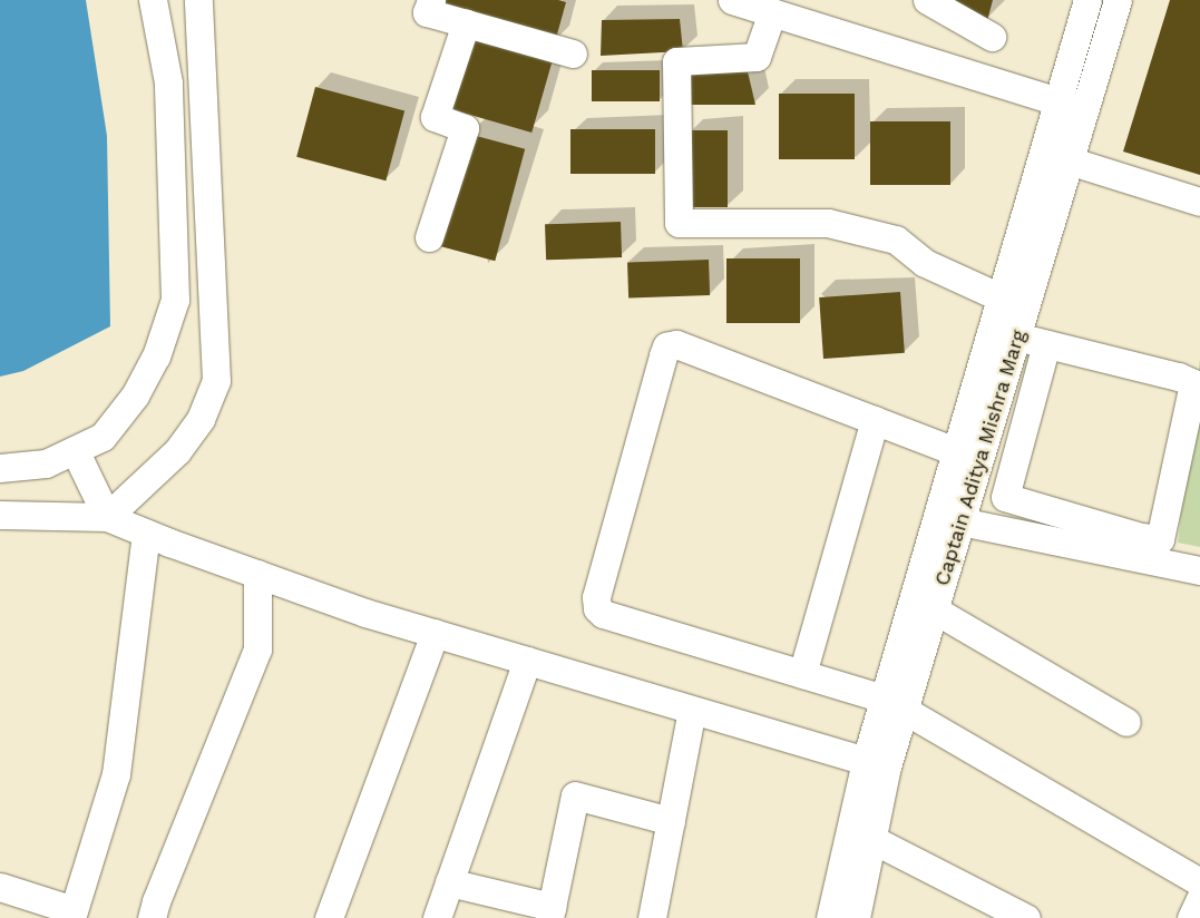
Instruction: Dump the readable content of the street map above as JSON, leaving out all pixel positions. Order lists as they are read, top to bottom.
{
  "streets": {
    "street": ["Captain Aditya Mishra Marg"]
  }
}
